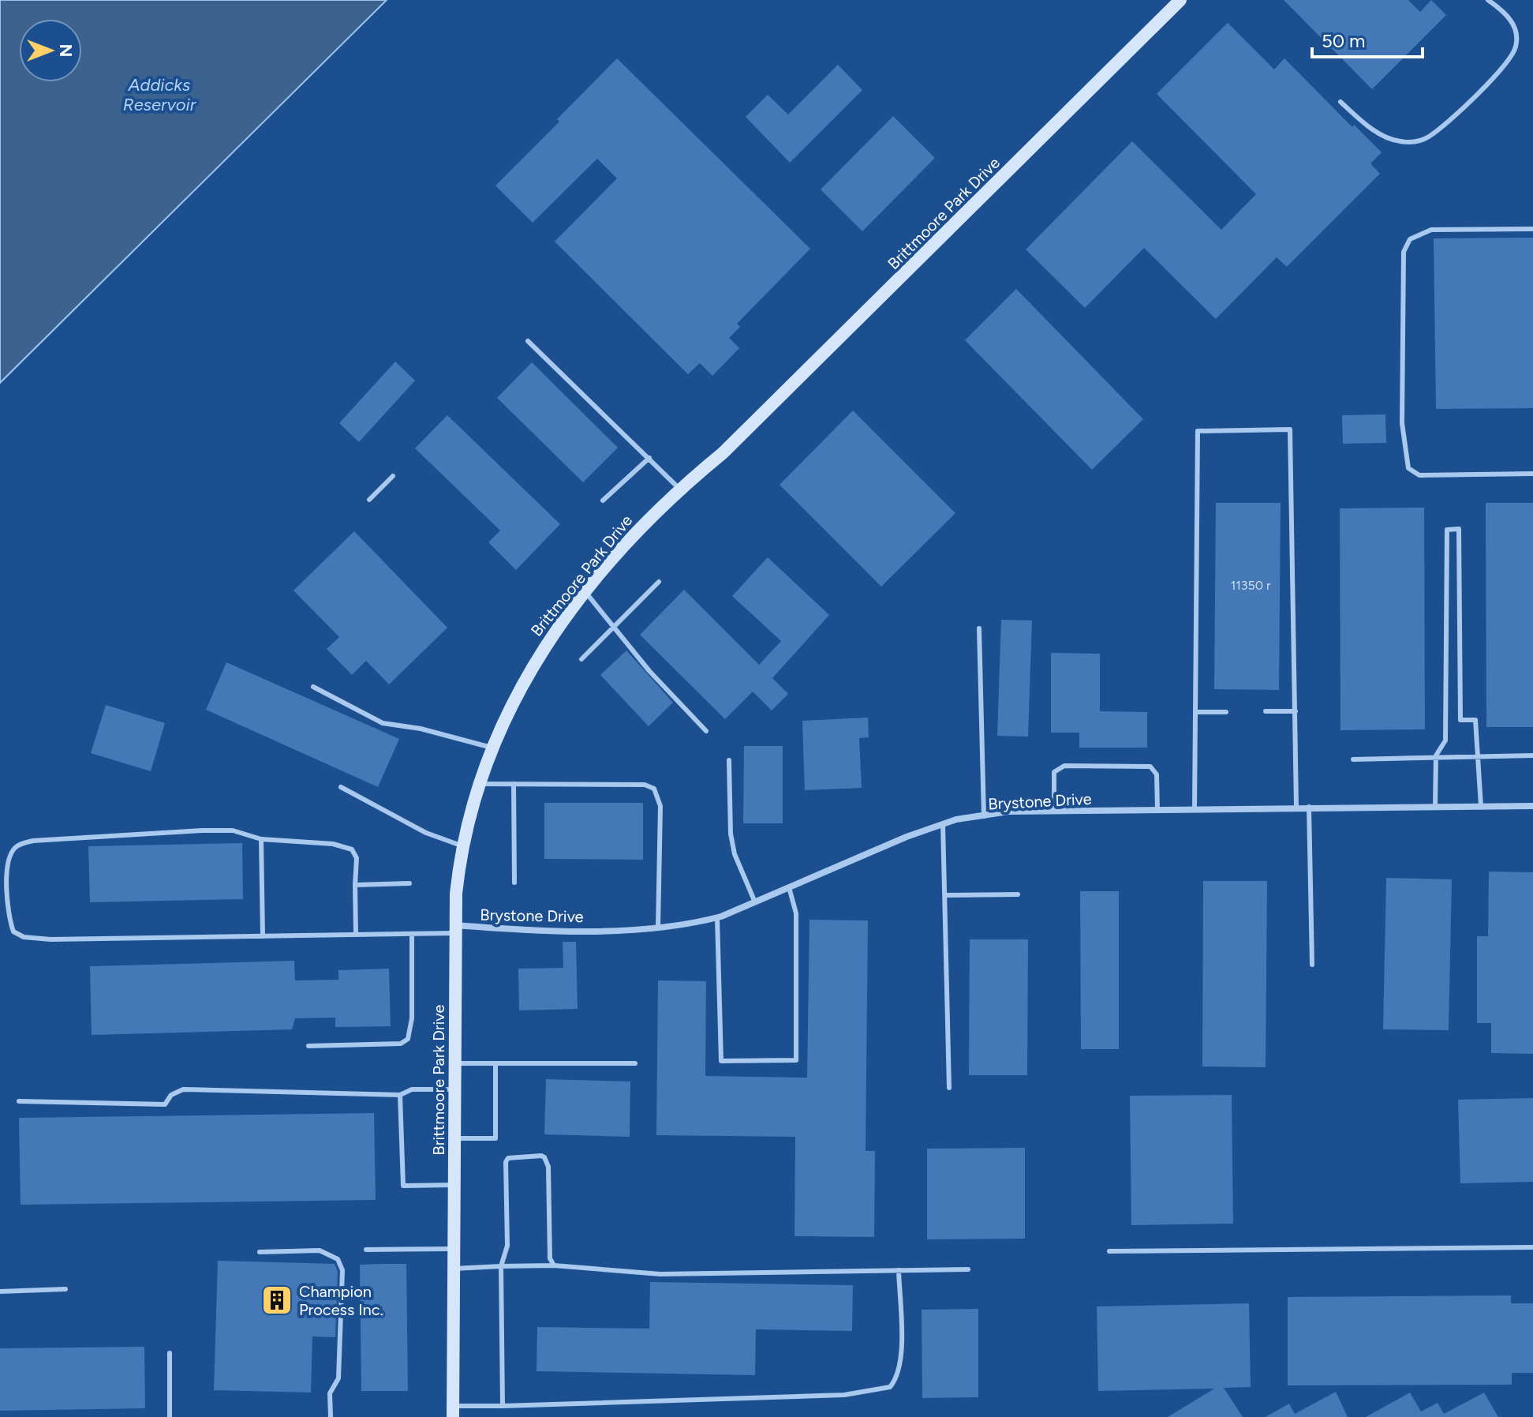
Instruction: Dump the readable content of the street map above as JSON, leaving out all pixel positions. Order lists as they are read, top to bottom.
{
  "streets": {
    "street": ["Brittmoore Park Drive", "Brystone Drive"]
  },
  "crossings": [
    ["Brittmoore Park Drive", "Brystone Drive"]
  ],
  "water": ["Addicks Reservoir"],
  "places": {
    "building": ["Champion Process Inc."]
  },
  "house_numbers": ["11350 r"],
  "scale_bar": "50 m",
  "north": "right"
}
